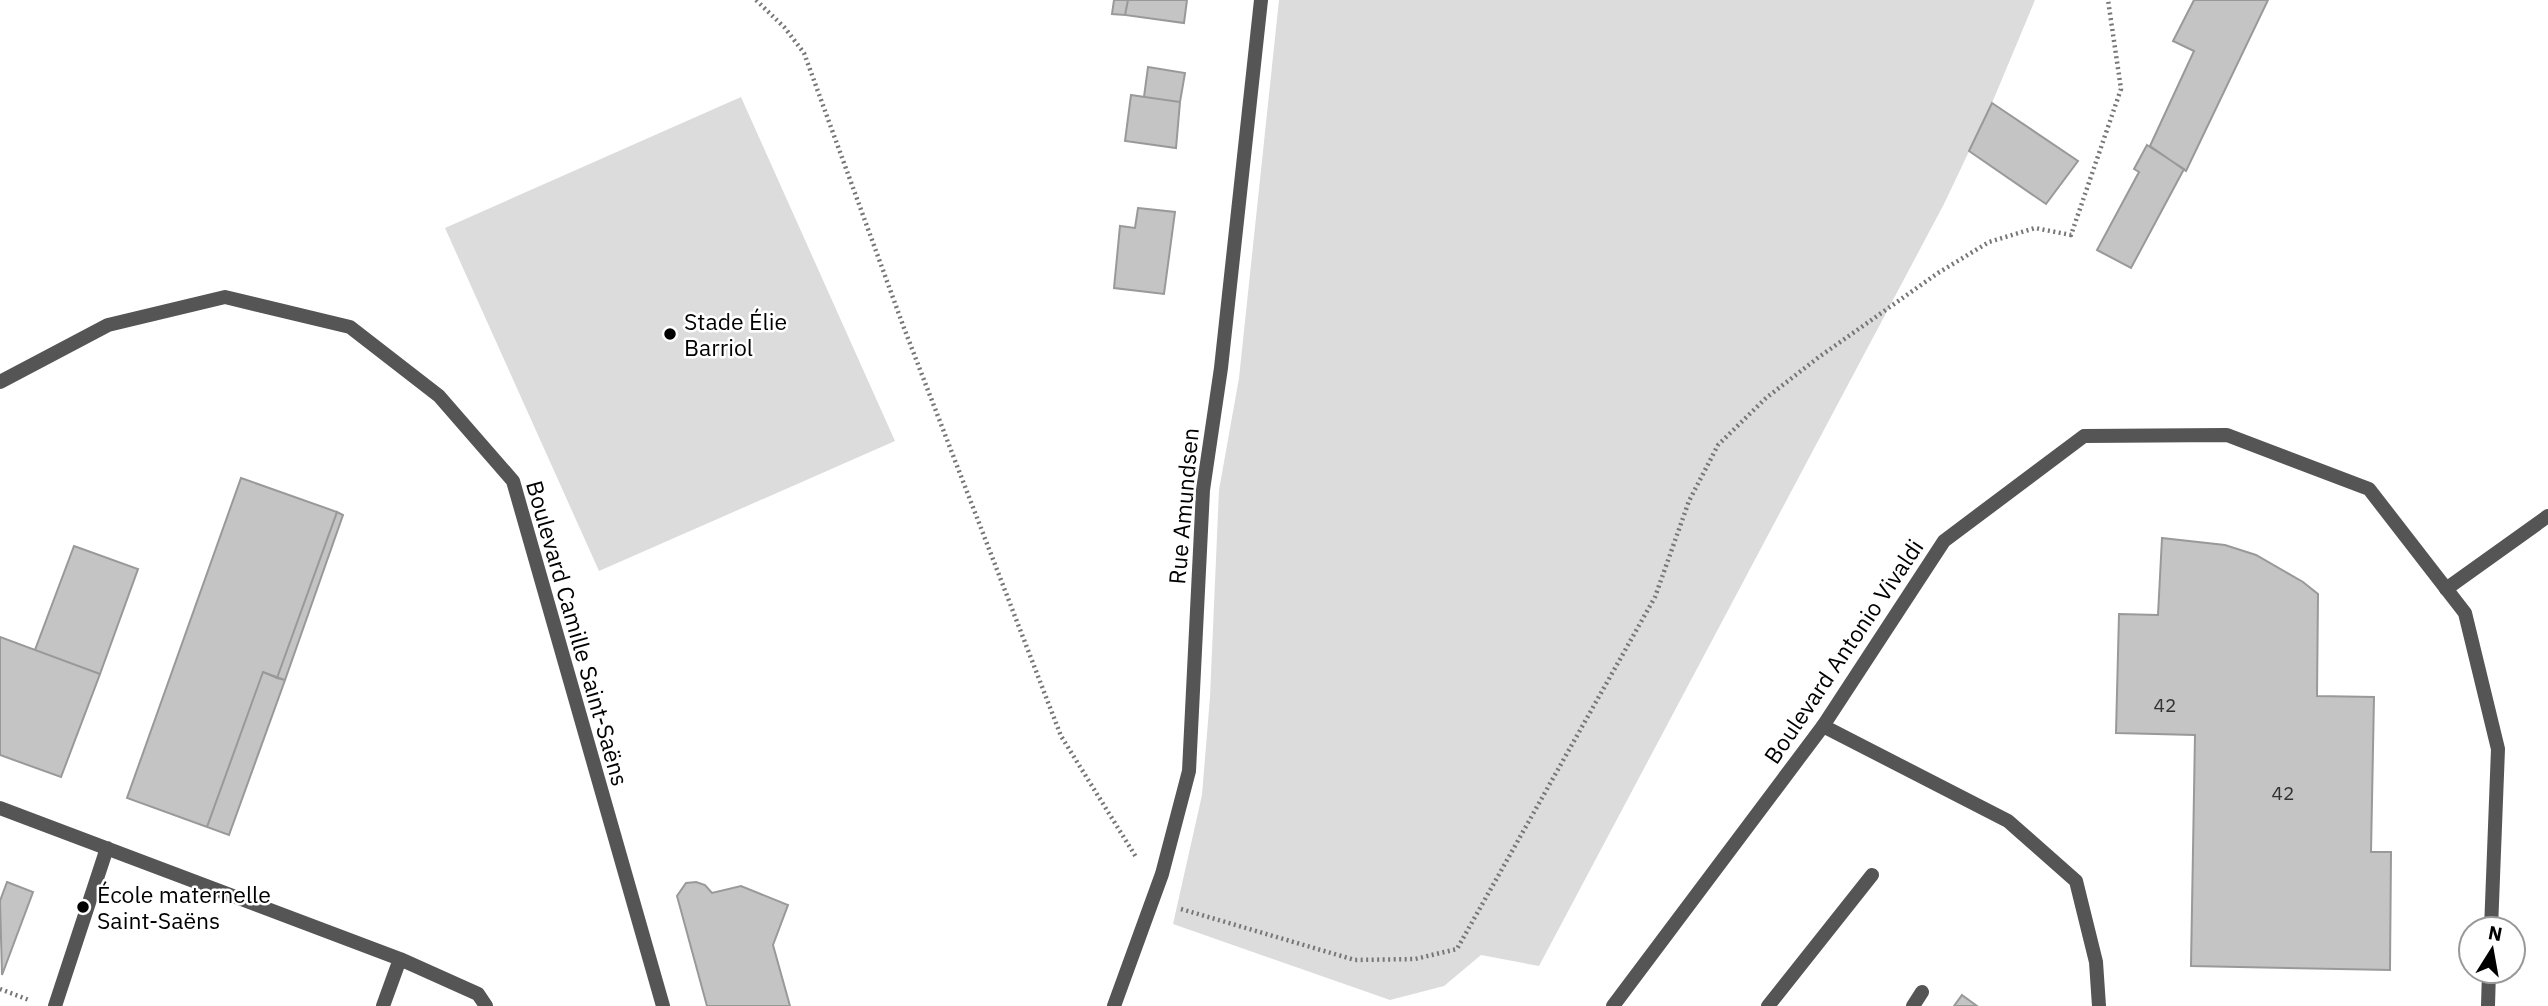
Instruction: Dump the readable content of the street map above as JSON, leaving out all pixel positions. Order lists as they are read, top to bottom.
{
  "streets": {
    "street": ["Rue Amundsen", "Boulevard Camille Saint-Saëns", "Boulevard Antonio Vivaldi"]
  },
  "places": ["Stade Élie Barriol", "École maternelle Saint-Saëns"],
  "house_numbers": ["42", "42"],
  "north": "top"
}
